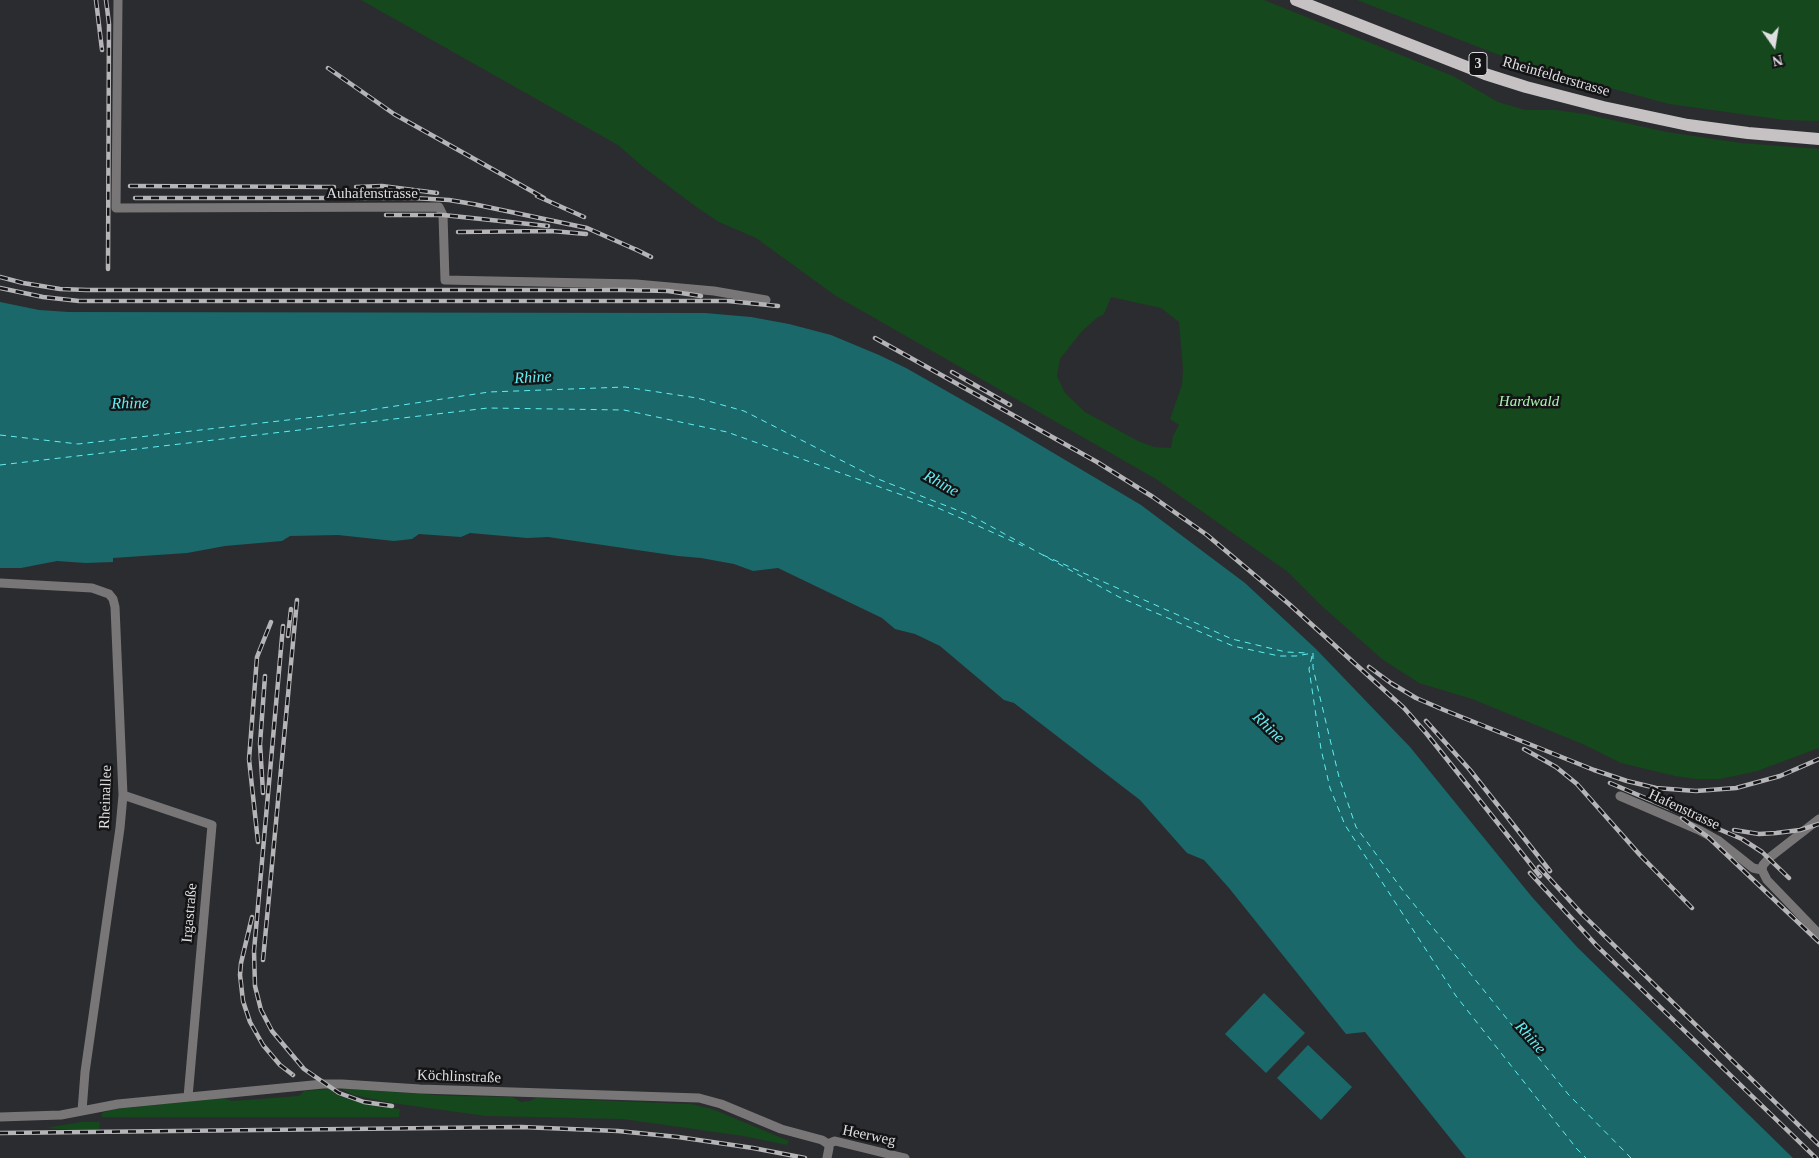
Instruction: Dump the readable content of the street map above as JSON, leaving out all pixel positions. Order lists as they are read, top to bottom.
{
  "streets": {
    "main road": ["3", "Rheinfelderstrasse"],
    "street": [
      "Auhafenstrasse",
      "Rheinallee",
      "Hafenstrasse",
      "Irgastraße",
      "Köchlinstraße",
      "Heerweg"
    ]
  },
  "crossings": [
    ["Rheinallee", "Irgastraße"],
    ["Rheinallee", "Köchlinstraße"],
    ["Irgastraße", "Köchlinstraße"],
    ["Köchlinstraße", "Heerweg"]
  ],
  "water": ["Rhine"],
  "parks": ["Hardwald"],
  "north": "bottom"
}
